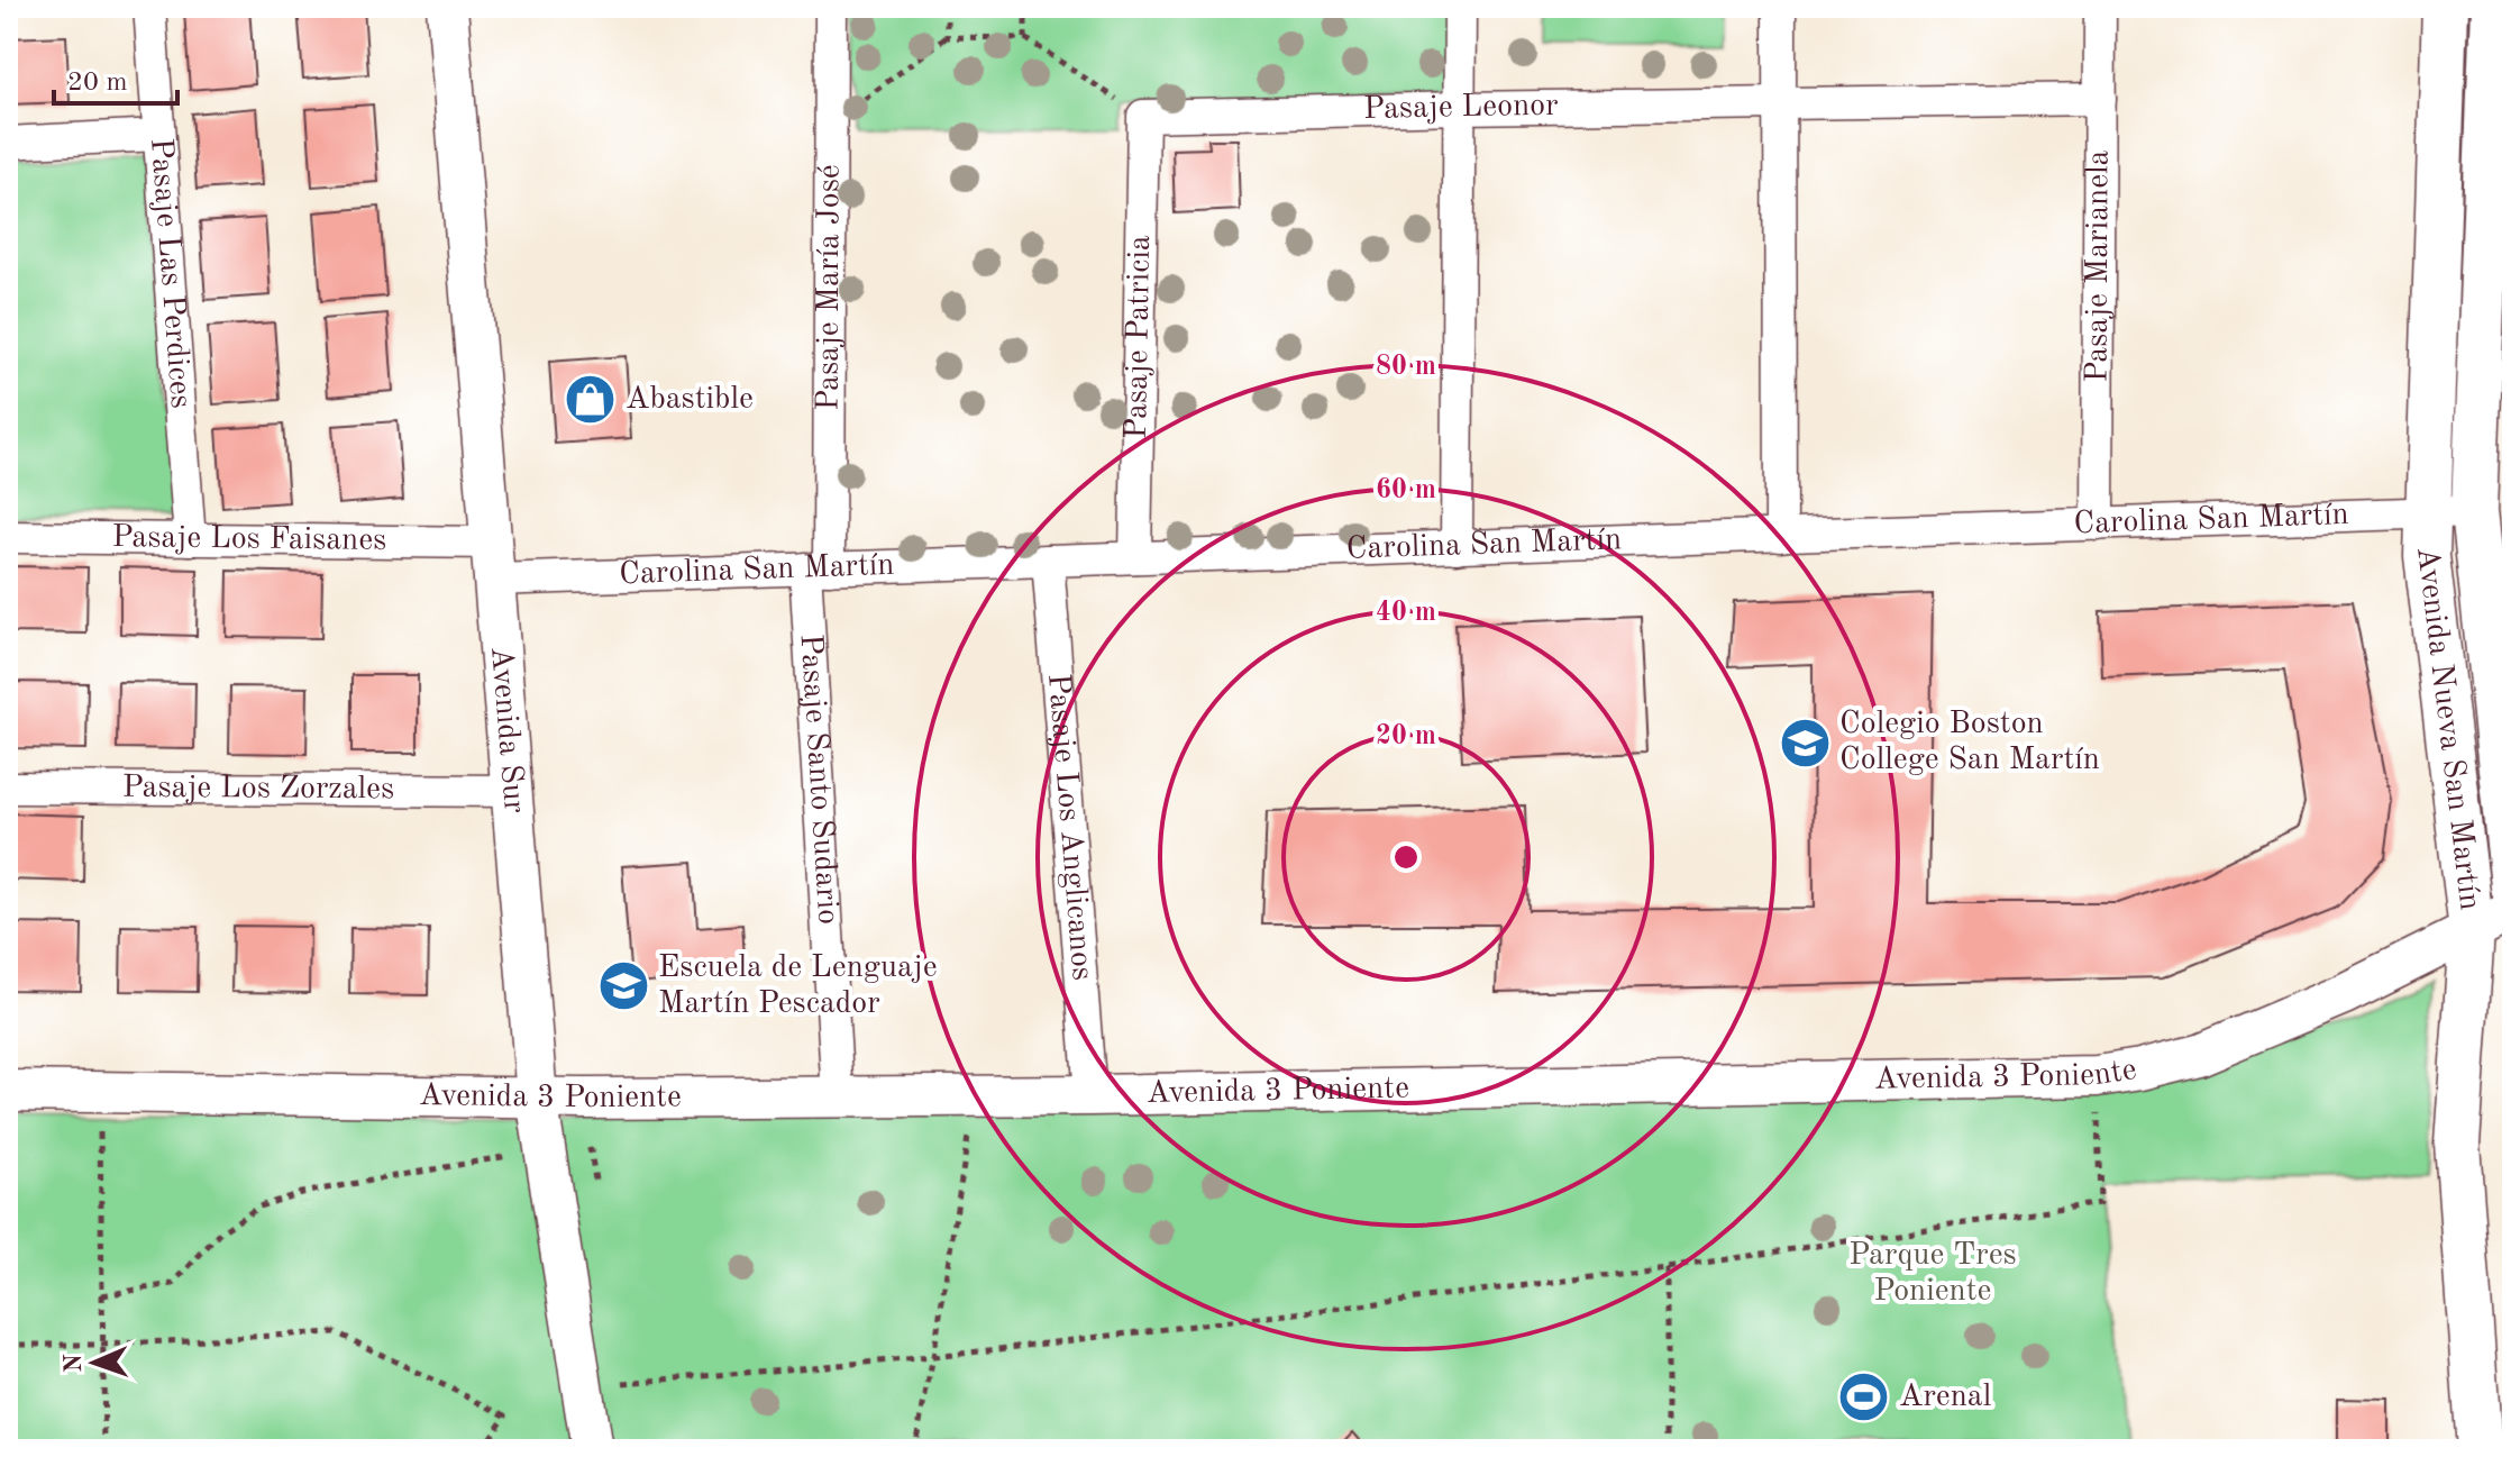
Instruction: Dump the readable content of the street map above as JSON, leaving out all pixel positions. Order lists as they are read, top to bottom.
{
  "streets": {
    "main road": ["Avenida Nueva San Martín"],
    "street": [
      "Pasaje Leonor",
      "Pasaje Marianela",
      "Pasaje Las Perdices",
      "Pasaje María José",
      "Pasaje Patricia",
      "Carolina San Martín",
      "Pasaje Los Faisanes",
      "Avenida Sur",
      "Pasaje Santo Sudario",
      "Pasaje Los Zorzales",
      "Pasaje Los Anglicanos",
      "Avenida 3 Poniente"
    ]
  },
  "crossings": [
    ["Pasaje Leonor", "Pasaje Marianela"],
    ["Pasaje Leonor", "Pasaje Patricia"],
    ["Pasaje Marianela", "Carolina San Martín"],
    ["Pasaje Las Perdices", "Pasaje Los Faisanes"],
    ["Pasaje María José", "Carolina San Martín"],
    ["Pasaje María José", "Pasaje Santo Sudario"],
    ["Pasaje Patricia", "Carolina San Martín"],
    ["Carolina San Martín", "Pasaje Los Faisanes"],
    ["Carolina San Martín", "Avenida Nueva San Martín"],
    ["Carolina San Martín", "Avenida Sur"],
    ["Carolina San Martín", "Pasaje Santo Sudario"],
    ["Carolina San Martín", "Pasaje Los Anglicanos"],
    ["Pasaje Los Faisanes", "Avenida Sur"],
    ["Avenida Nueva San Martín", "Avenida 3 Poniente"],
    ["Avenida Sur", "Pasaje Los Zorzales"],
    ["Avenida Sur", "Avenida 3 Poniente"],
    ["Pasaje Santo Sudario", "Avenida 3 Poniente"],
    ["Pasaje Los Anglicanos", "Avenida 3 Poniente"]
  ],
  "parks": ["Parque Tres Poniente"],
  "places": {
    "shop": ["Abastible"],
    "school or university": ["Colegio Boston College San Martín", "Escuela de Lenguaje Martín Pescador"],
    "sports": ["Arenal"]
  },
  "scale_bar": "20 m",
  "north": "left",
  "rings": [
    "80 m",
    "60 m",
    "40 m",
    "20 m"
  ]
}
